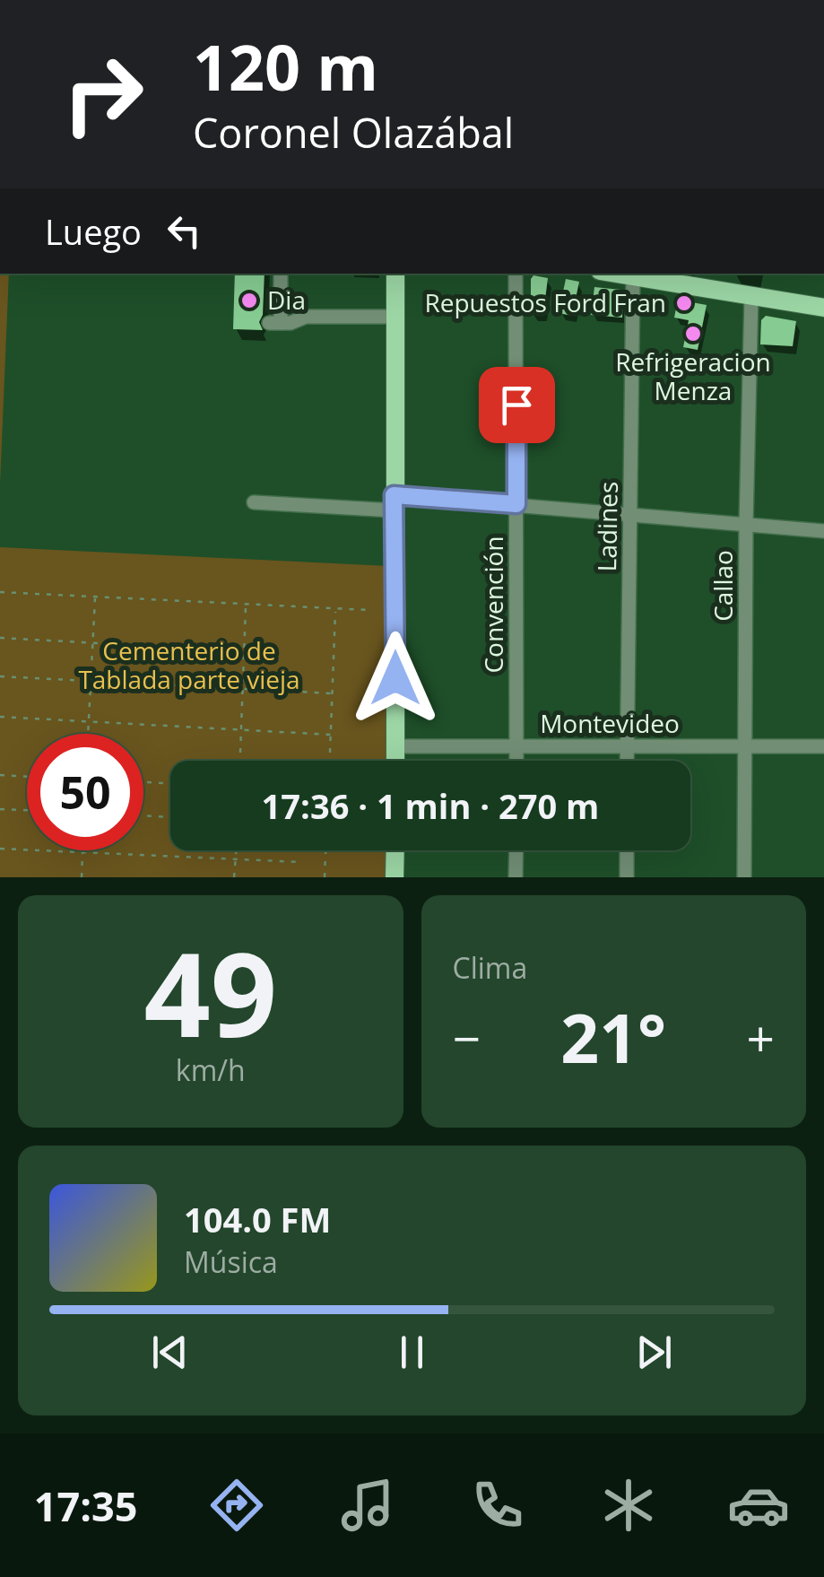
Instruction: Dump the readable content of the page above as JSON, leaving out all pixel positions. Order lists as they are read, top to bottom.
{
  "streets": {
    "street": [
      "Ladines",
      "Callao",
      "Convención",
      "Montevideo"
    ]
  },
  "crossings": [
    ["Ladines", "Montevideo"],
    ["Callao", "Montevideo"],
    ["Convención", "Montevideo"]
  ],
  "parks": ["Cementerio de Tablada parte vieja"],
  "places": ["Dia", "Repuestos Ford Fran", "Refrigeracion Menza"],
  "page": {
    "turn": ["120 m", "Coronel Olazábal"],
    "then": "Luego",
    "limit": "50",
    "trip": "17:36 · 1 min · 270 m",
    "tile": [
      ["49", "km/h"],
      "Clima"
    ],
    "heat": ["−", "21°", "+"],
    "song": ["104.0 FM", "Música"],
    "tabs": "17:35"
  }
}
